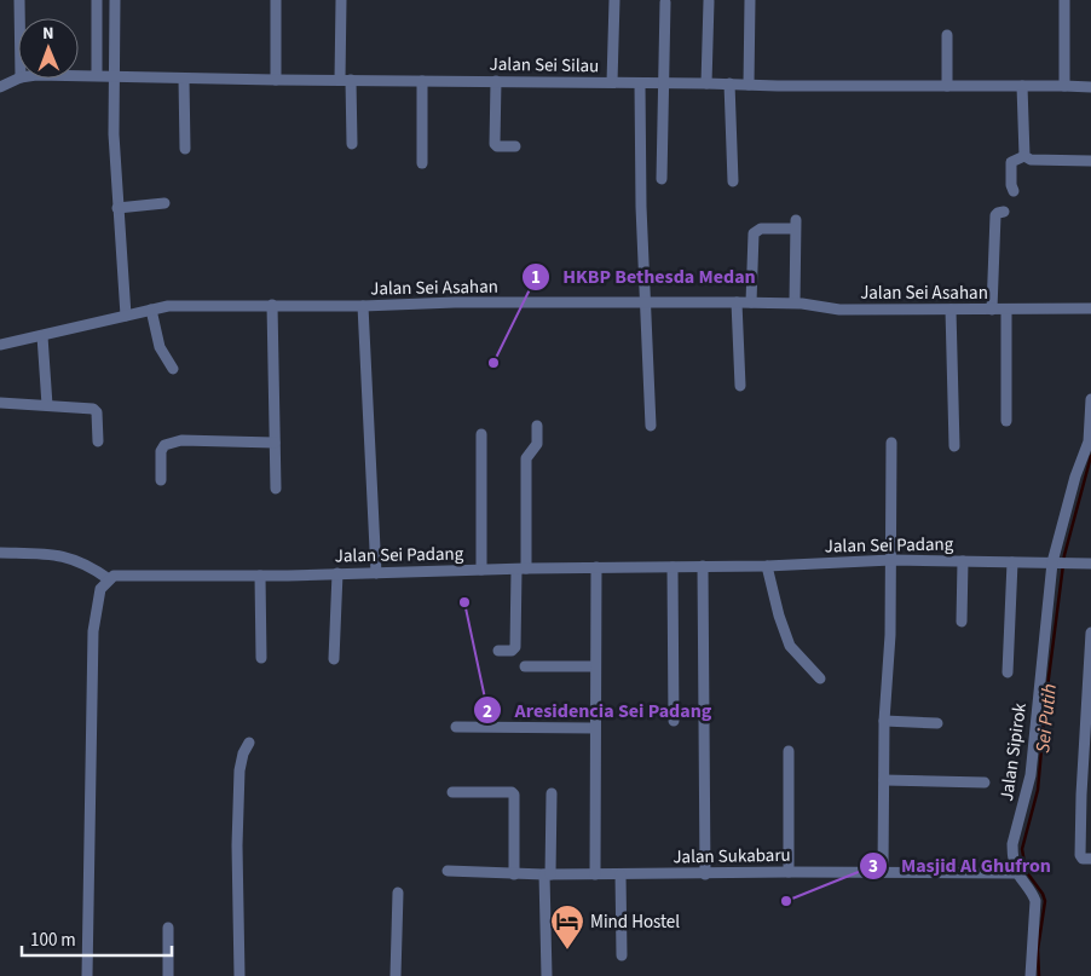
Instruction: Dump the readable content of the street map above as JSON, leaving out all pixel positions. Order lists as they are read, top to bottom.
{
  "streets": {
    "street": [
      "Jalan Sei Silau",
      "Jalan Sei Asahan",
      "Jalan Sei Padang",
      "Jalan Sipirok",
      "Jalan Sukabaru"
    ]
  },
  "crossings": [
    ["Jalan Sei Padang", "Jalan Sipirok"],
    ["Jalan Sipirok", "Jalan Sukabaru"]
  ],
  "water": ["Sei Putih"],
  "places": {
    "other": ["HKBP Bethesda Medan", "Aresidencia Sei Padang", "Masjid Al Ghufron"],
    "hotel": ["Mind Hostel"]
  },
  "scale_bar": "100 m",
  "north": "top"
}
